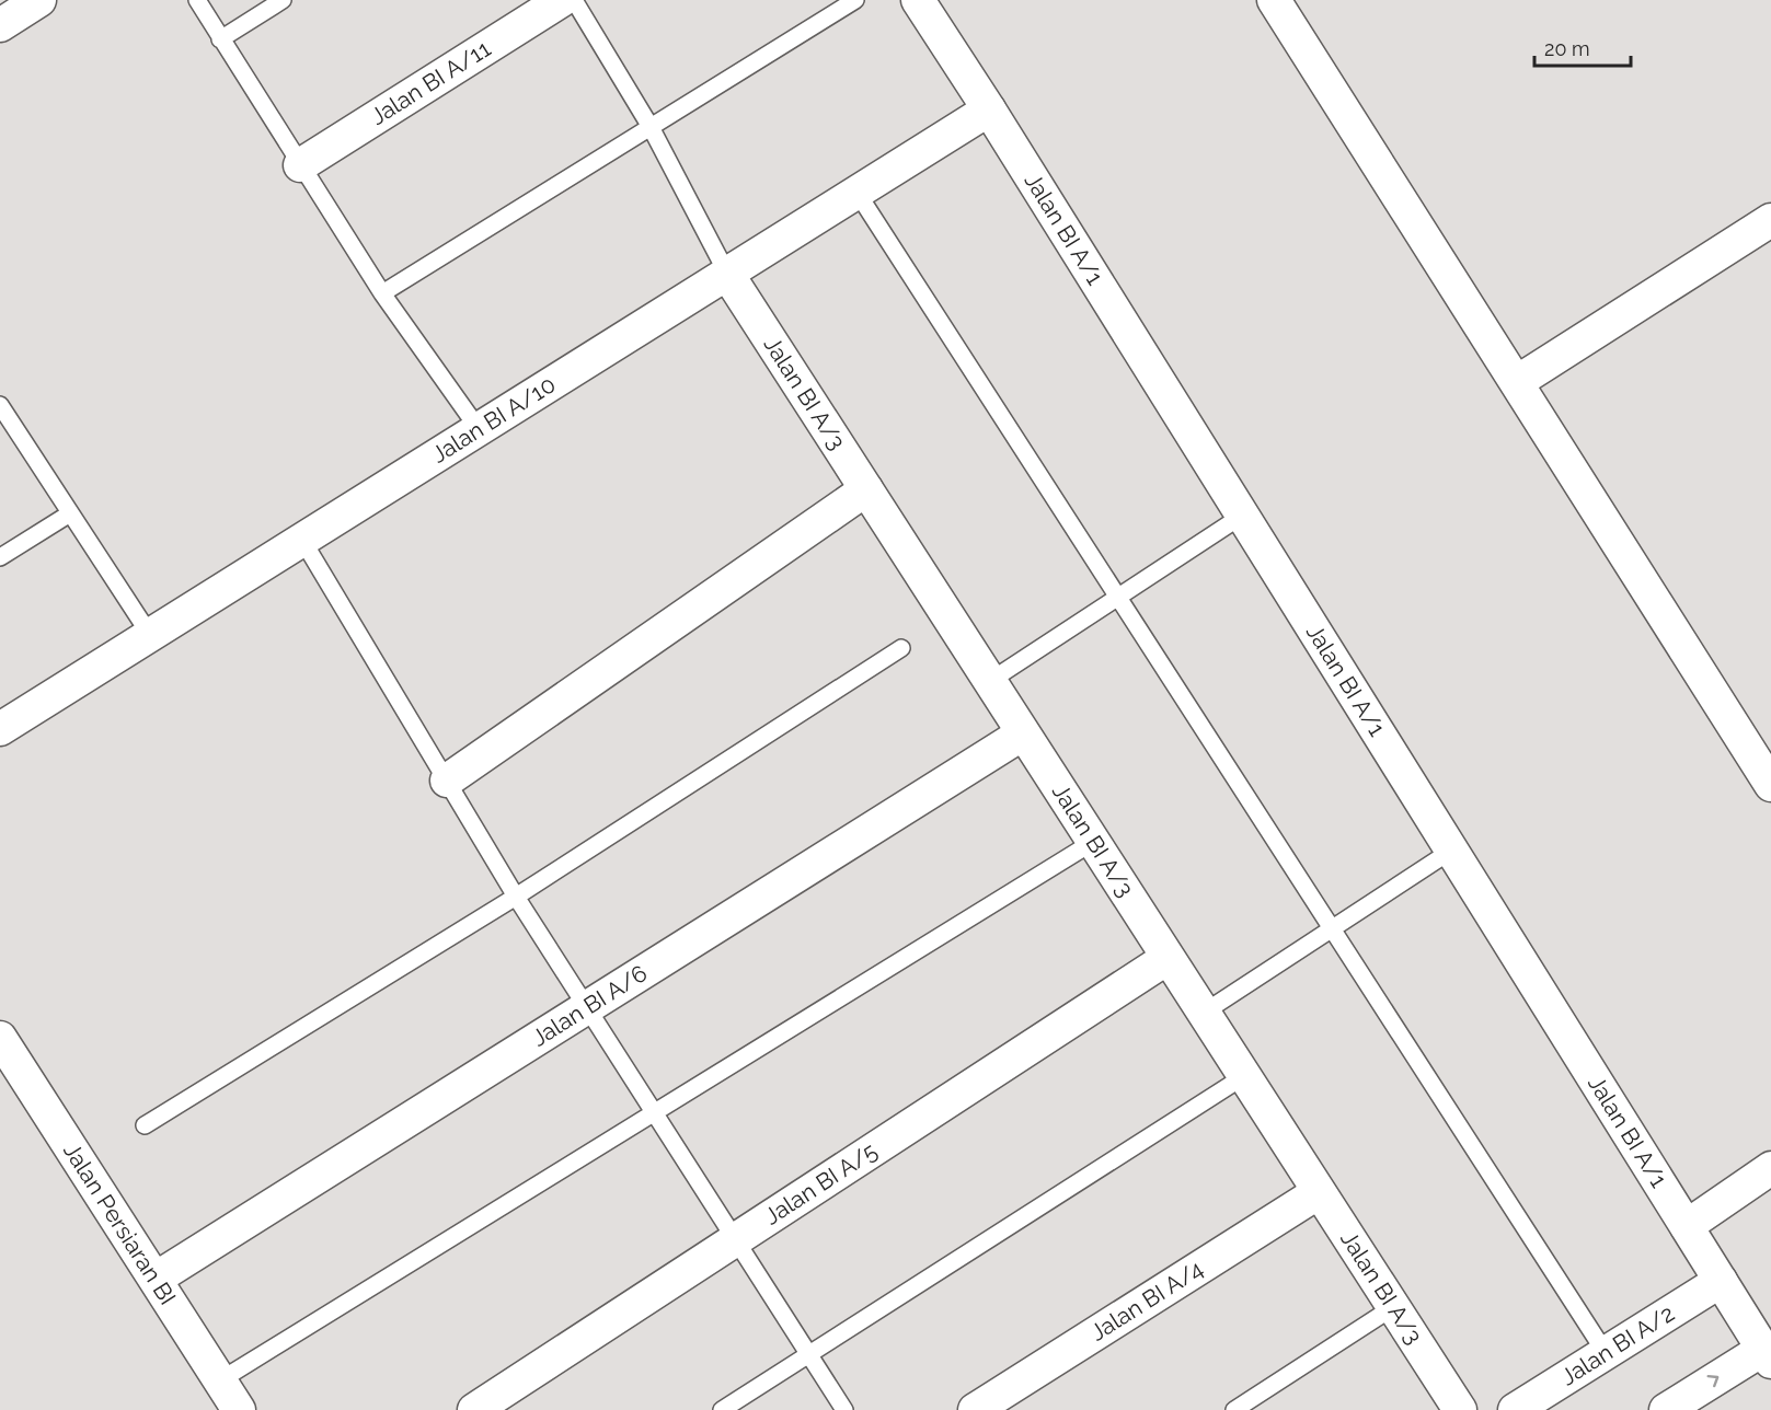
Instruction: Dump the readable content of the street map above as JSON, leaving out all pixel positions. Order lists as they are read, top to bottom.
{
  "streets": {
    "street": [
      "Jalan BI A/11",
      "Jalan BI A/1",
      "Jalan BI A/3",
      "Jalan BI A/10",
      "Jalan BI A/6",
      "Jalan BI A/5",
      "Jalan Persiaran BI",
      "Jalan BI A/4",
      "Jalan BI A/2"
    ]
  },
  "crossings": [
    ["Jalan BI A/1", "Jalan BI A/10"],
    ["Jalan BI A/1", "Jalan BI A/2"],
    ["Jalan BI A/3", "Jalan BI A/10"],
    ["Jalan BI A/3", "Jalan BI A/6"],
    ["Jalan BI A/3", "Jalan BI A/5"],
    ["Jalan BI A/3", "Jalan BI A/4"],
    ["Jalan BI A/6", "Jalan Persiaran BI"]
  ],
  "scale_bar": "20 m"
}
